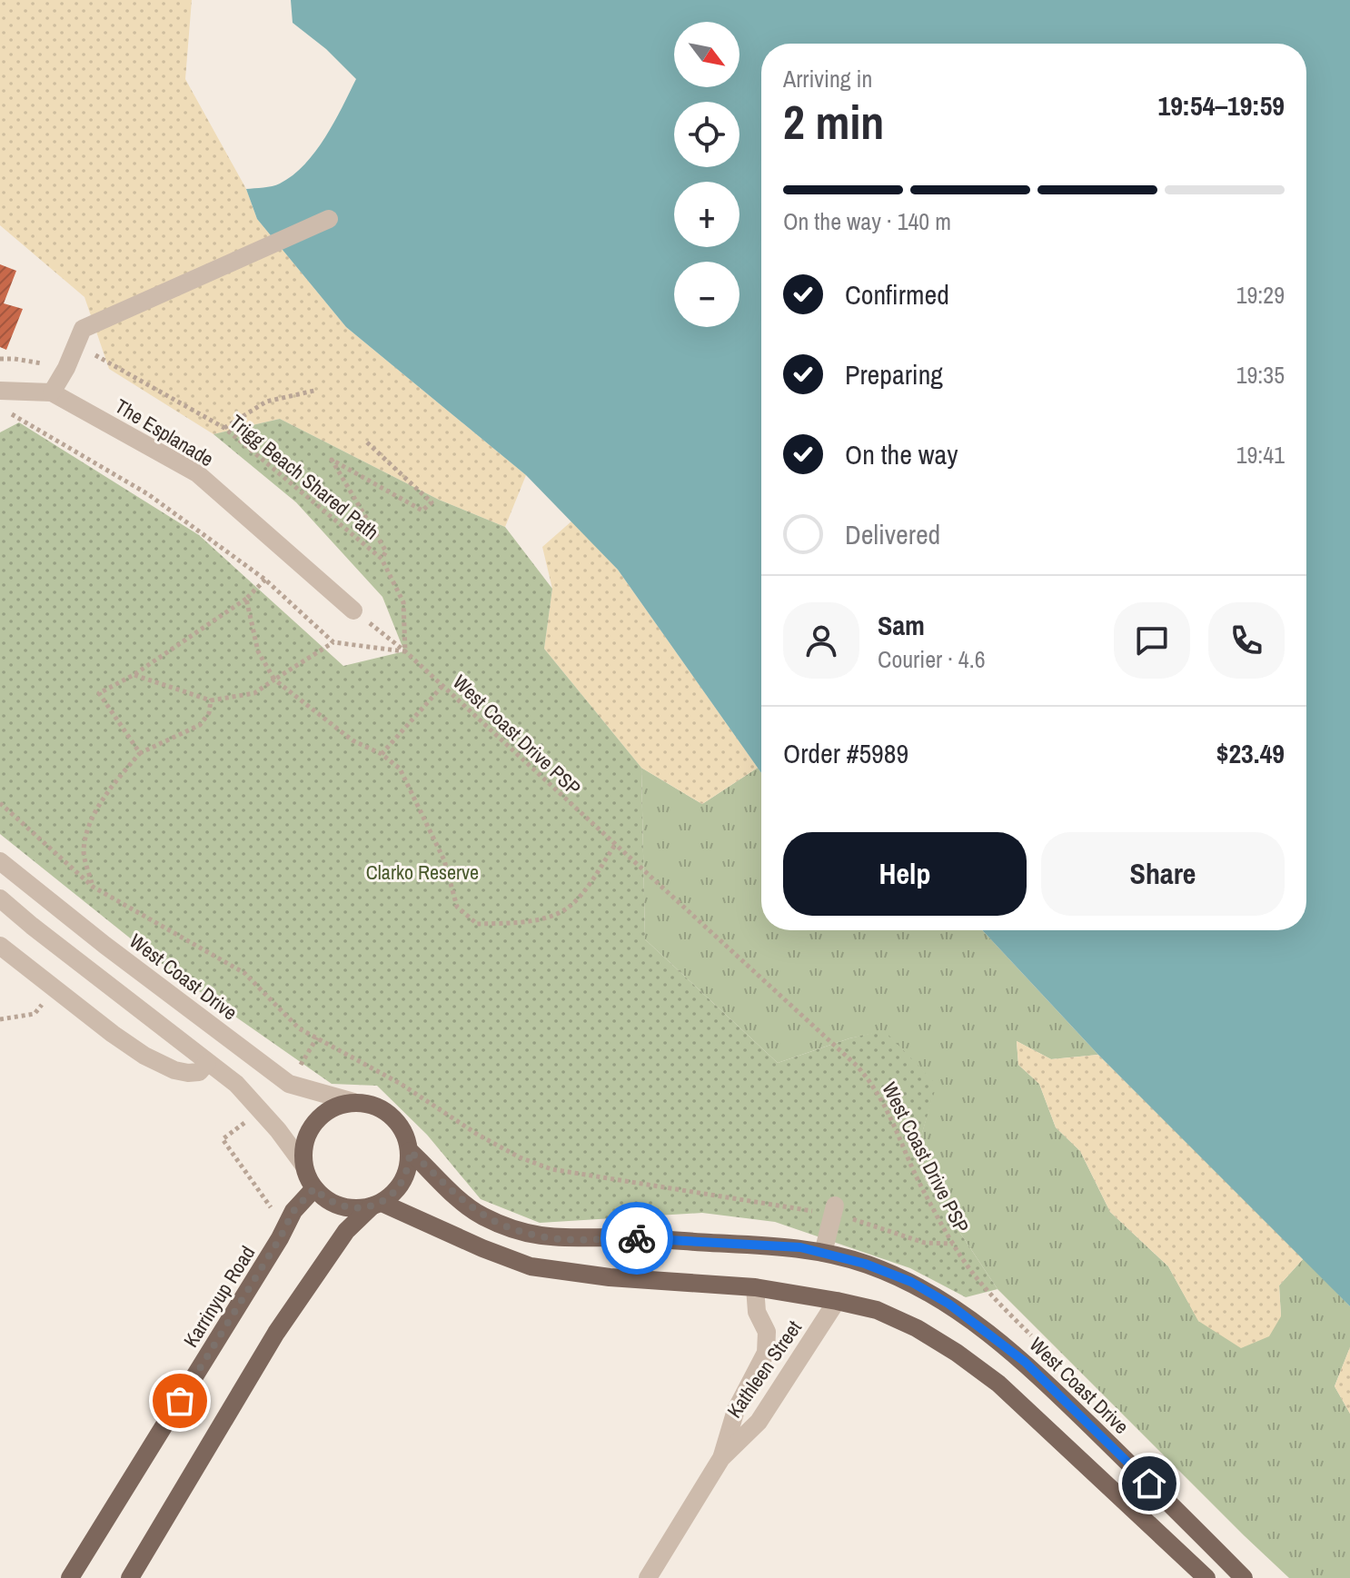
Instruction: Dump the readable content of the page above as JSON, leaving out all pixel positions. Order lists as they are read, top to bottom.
{
  "streets": {
    "main road": ["West Coast Drive", "Karrinyup Road"],
    "street": ["The Esplanade", "Kathleen Street"],
    "path": ["Trigg Beach Shared Path", "West Coast Drive PSP"]
  },
  "crossings": [
    ["The Esplanade", "West Coast Drive PSP"],
    ["Trigg Beach Shared Path", "West Coast Drive PSP"],
    ["West Coast Drive", "Karrinyup Road"]
  ],
  "parks": ["Clarko Reserve"],
  "north": "bottom right",
  "page": {
    "map_buttons": ["+", "−"],
    "heading": ["2 min", "Arriving in", "19:54–19:59"],
    "panel": [
      "Sam",
      "Courier · 4.6",
      "Order #5989",
      "$23.49"
    ],
    "bar": "On the way · 140 m",
    "list": [
      ["Confirmed", "19:29"],
      ["Preparing", "19:35"],
      ["On the way", "19:41"],
      "Delivered"
    ],
    "buttons": ["Help", "Share"]
  }
}
